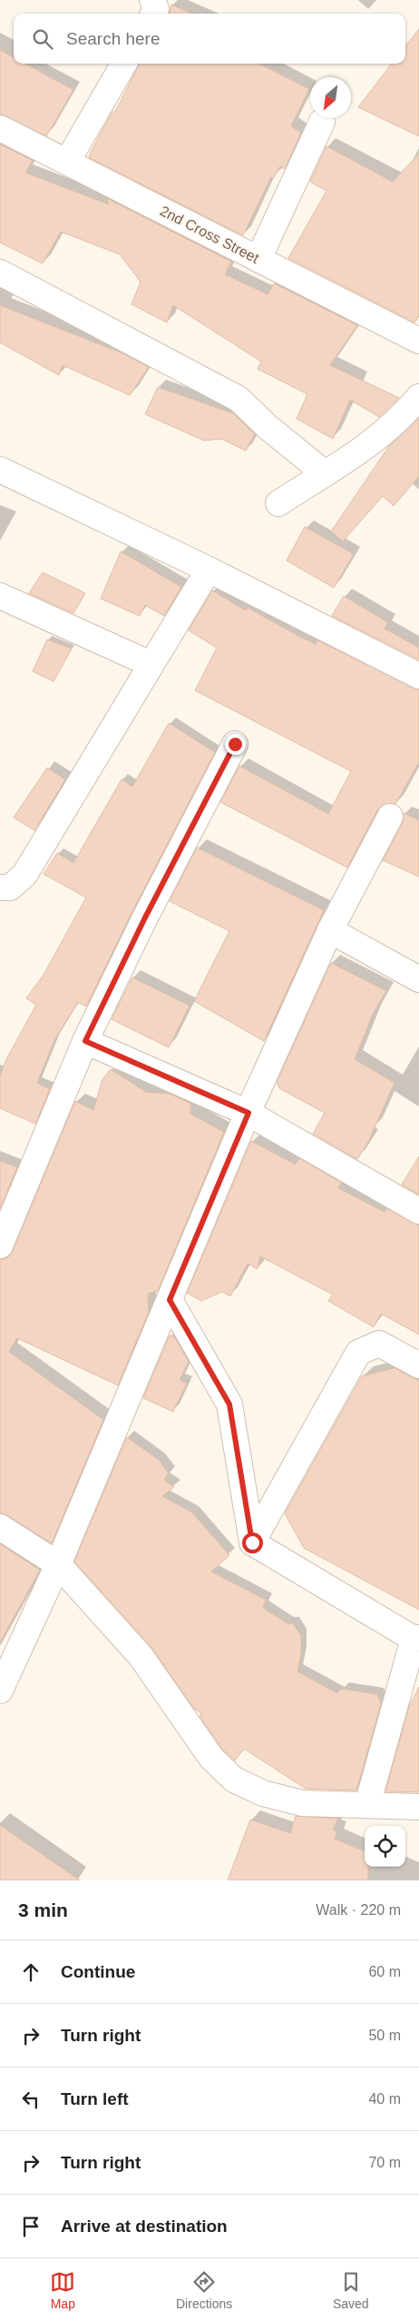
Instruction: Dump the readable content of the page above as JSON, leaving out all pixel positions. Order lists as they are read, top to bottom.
{
  "streets": {
    "street": ["2nd Cross Street"]
  },
  "north": "bottom left",
  "page": {
    "search": "Search here",
    "heading": ["3 min", "Walk · 220 m"],
    "list": [
      ["Continue", "60 m"],
      ["Turn right", "50 m"],
      ["Turn left", "40 m"],
      ["Turn right", "70 m"],
      "Arrive at destination"
    ],
    "nav": ["Map", "Directions", "Saved"]
  }
}
